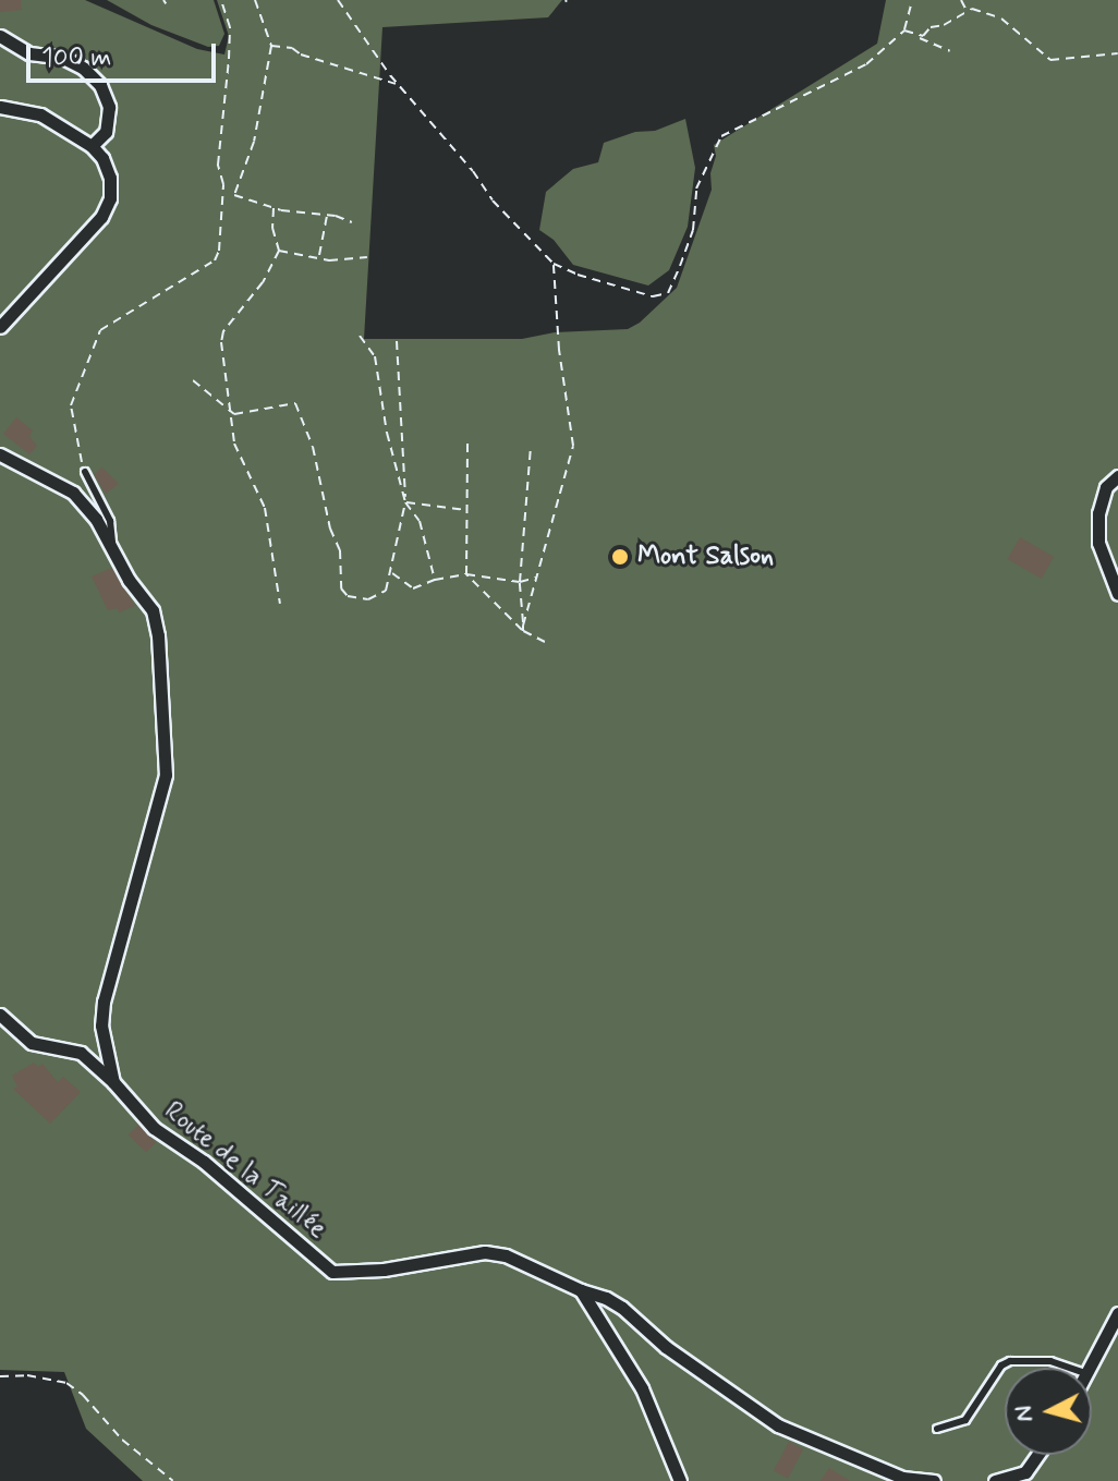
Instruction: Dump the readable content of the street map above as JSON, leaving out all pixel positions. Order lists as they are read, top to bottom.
{
  "streets": {
    "street": ["Route de la Taillée"]
  },
  "places": ["Mont Salson"],
  "scale_bar": "100 m",
  "north": "left"
}
